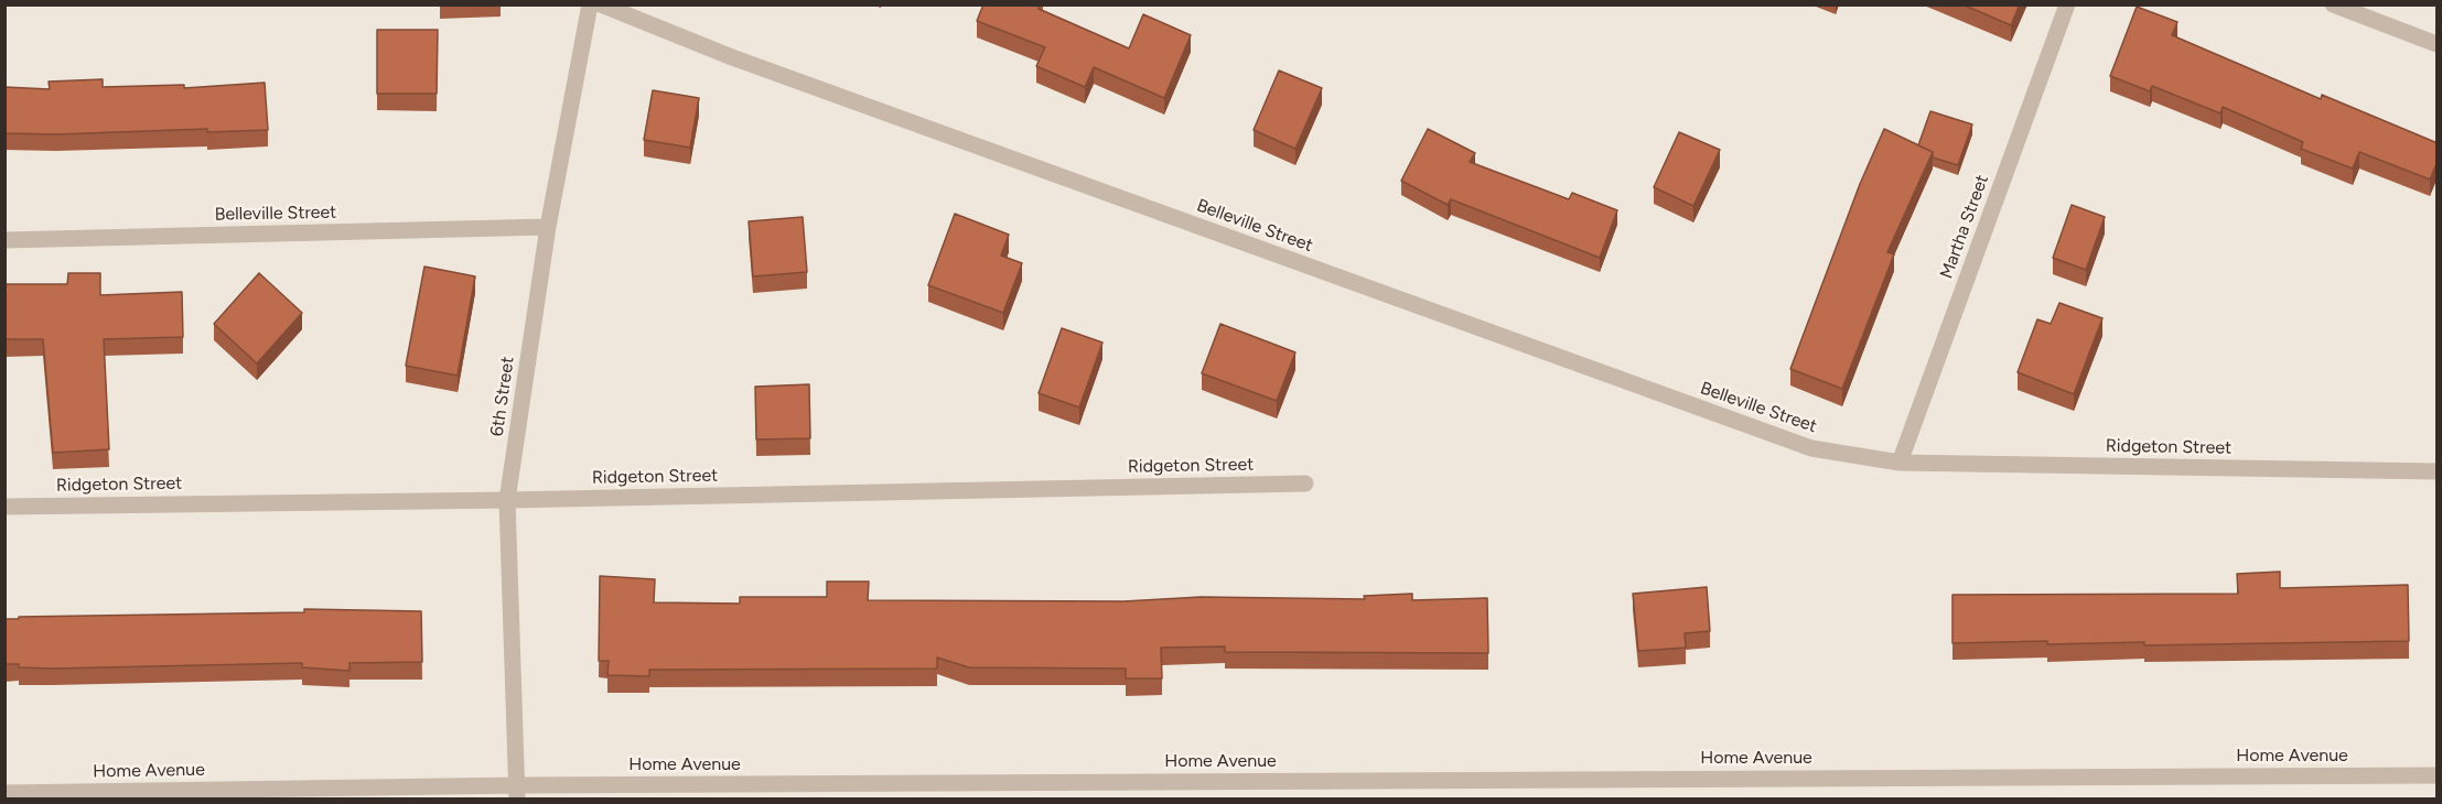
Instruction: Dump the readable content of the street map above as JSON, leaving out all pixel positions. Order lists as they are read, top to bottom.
{
  "streets": {
    "street": [
      "Belleville Street",
      "Martha Street",
      "6th Street",
      "Ridgeton Street",
      "Home Avenue"
    ]
  },
  "crossings": [
    ["Belleville Street", "Martha Street"],
    ["Belleville Street", "6th Street"],
    ["Belleville Street", "Ridgeton Street"],
    ["Martha Street", "Ridgeton Street"],
    ["6th Street", "Ridgeton Street"],
    ["6th Street", "Home Avenue"]
  ]
}
